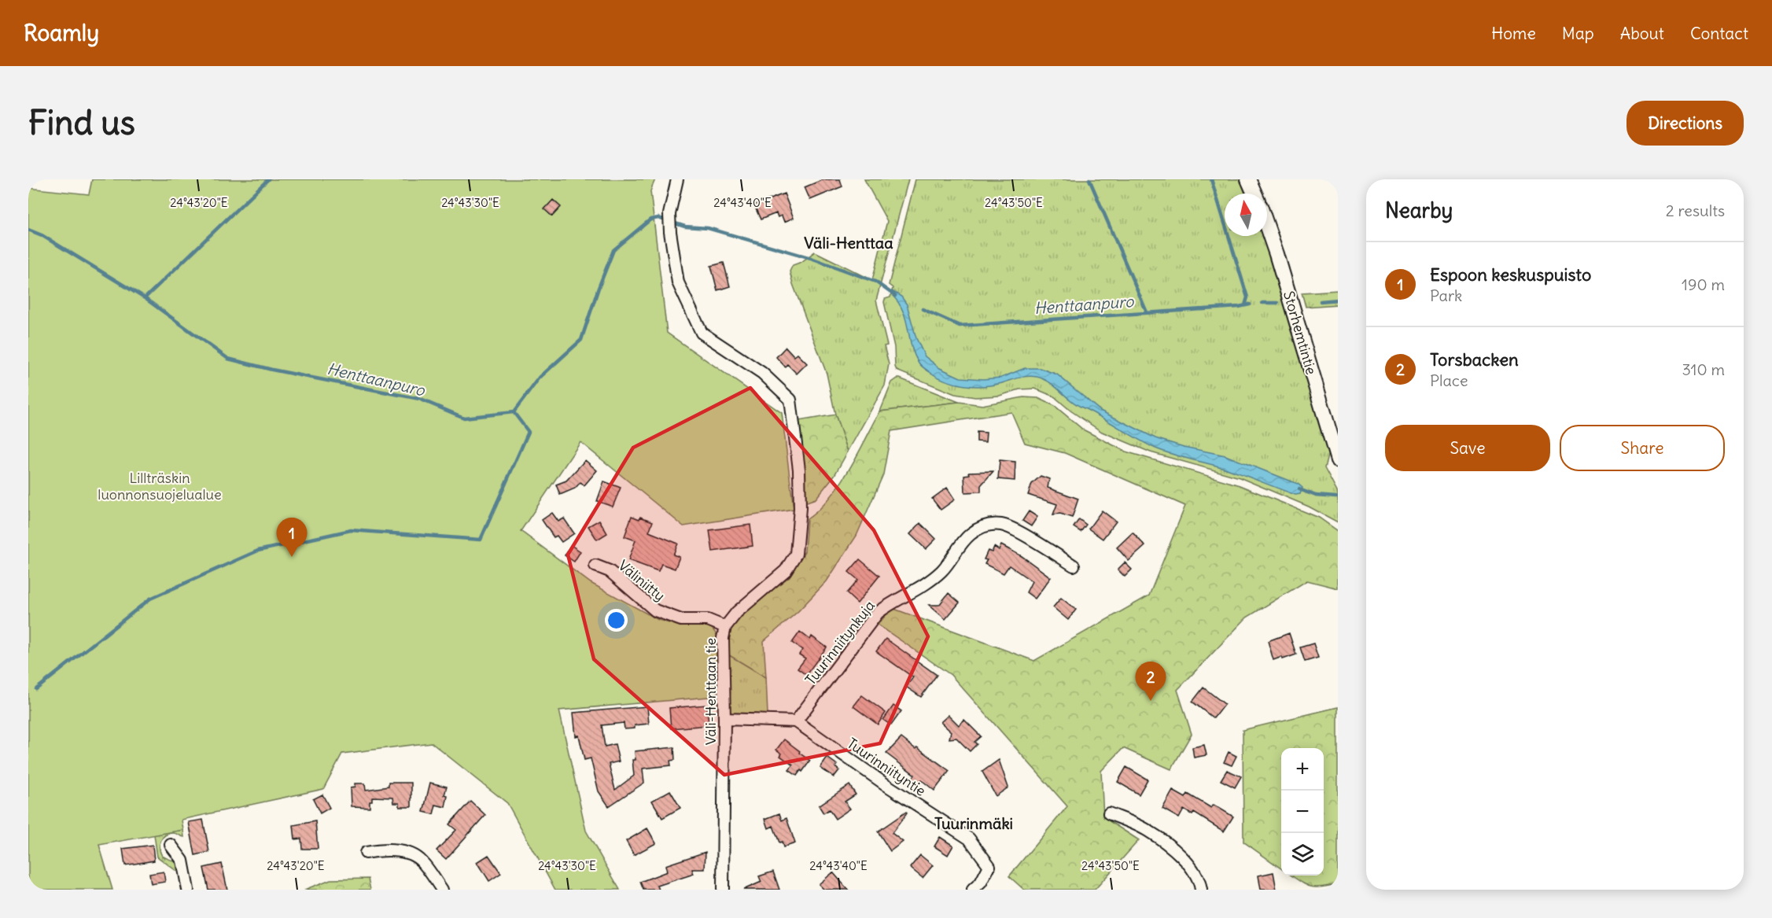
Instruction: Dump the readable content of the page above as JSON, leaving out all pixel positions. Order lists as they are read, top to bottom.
{
  "streets": {
    "main road": ["Storhemtintie"],
    "street": [
      "Väliniitty",
      "Tuurinniitynkuja",
      "Väli-Henttaan tie",
      "Tuurinniityntie"
    ]
  },
  "crossings": [
    ["Väliniitty", "Väli-Henttaan tie"],
    ["Tuurinniitynkuja", "Tuurinniityntie"]
  ],
  "districts": ["Väli-Henttaa", "Tuurinmäki"],
  "water": ["Henttaanpuro"],
  "parks": ["Lillträskin luonnonsuojelualue"],
  "north": "top",
  "page": {
    "header": "Roamly",
    "nav": [
      "Home",
      "Map",
      "About",
      "Contact"
    ],
    "buttons": [
      "Directions",
      ["Save", "Share"]
    ],
    "title": "Find us",
    "heading": ["Nearby", "2 results"],
    "list": [
      {
        "mark": "1",
        "name": "Espoon keskuspuisto",
        "note": "Park",
        "value": "190 m"
      },
      {
        "mark": "2",
        "name": "Torsbacken",
        "note": "Place",
        "value": "310 m"
      }
    ],
    "pins": ["1", "2"],
    "map_buttons": ["+", "−"]
  },
  "coordinates": [
    "24°43'20\"E",
    "24°43'30\"E",
    "24°43'40\"E",
    "24°43'50\"E"
  ]
}
